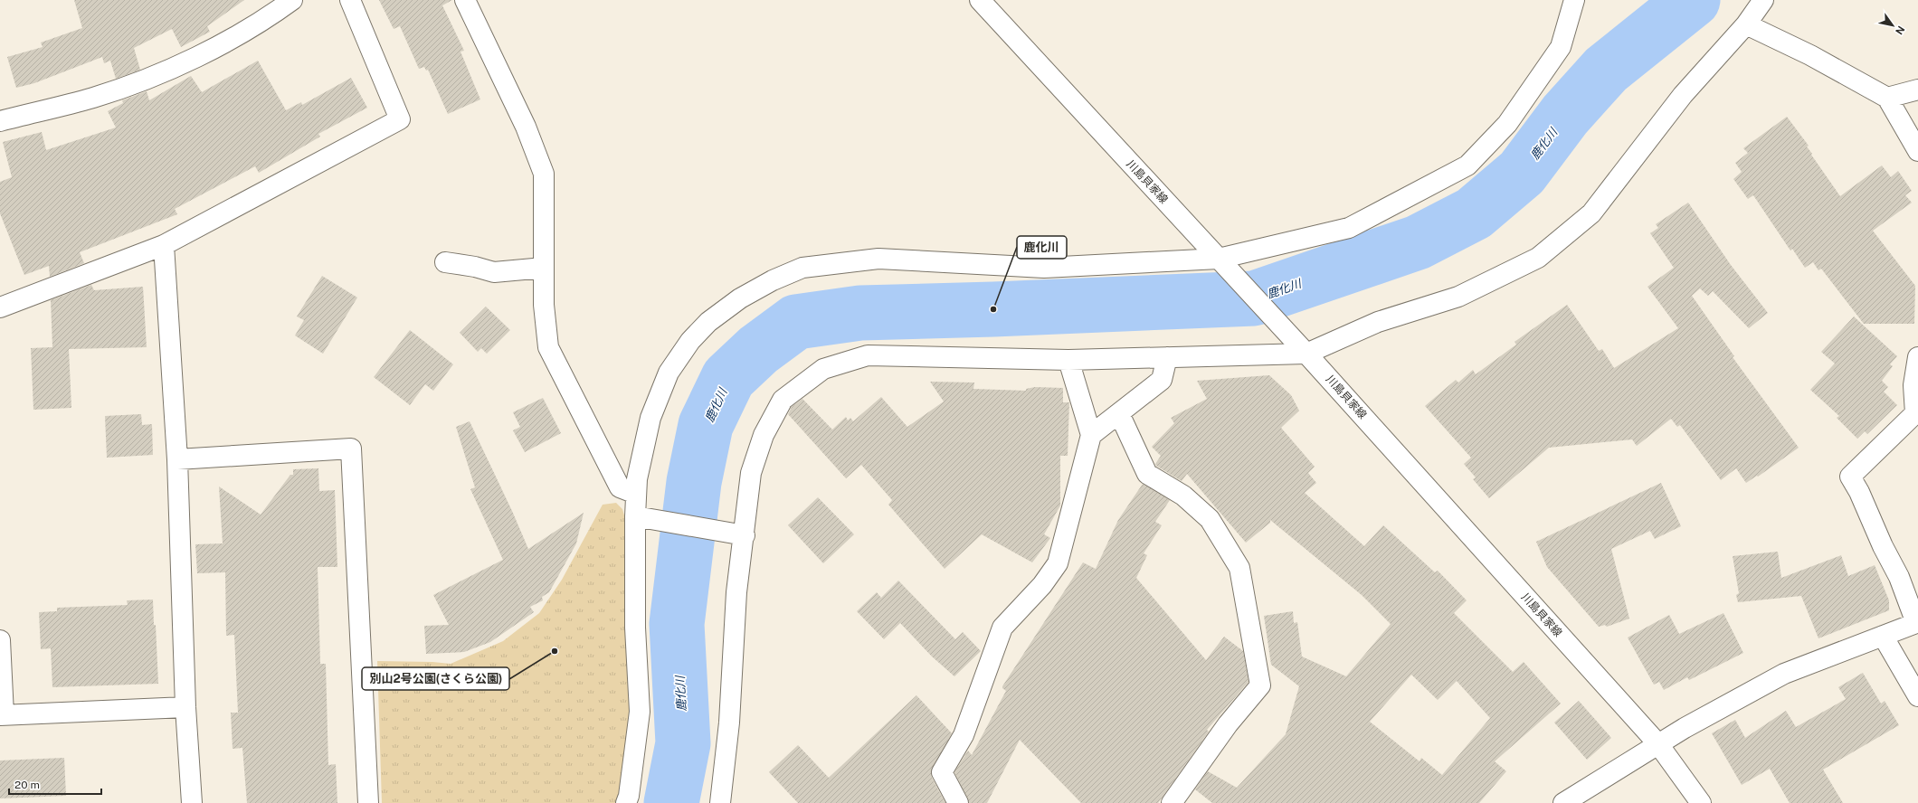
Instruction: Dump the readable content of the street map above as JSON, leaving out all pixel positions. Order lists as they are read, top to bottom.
{
  "streets": {
    "street": ["川島貝家線"]
  },
  "water": ["鹿化川"],
  "places": ["鹿化川", "別山2号公園(さくら公園)"],
  "scale_bar": "20 m",
  "north": "bottom right"
}
